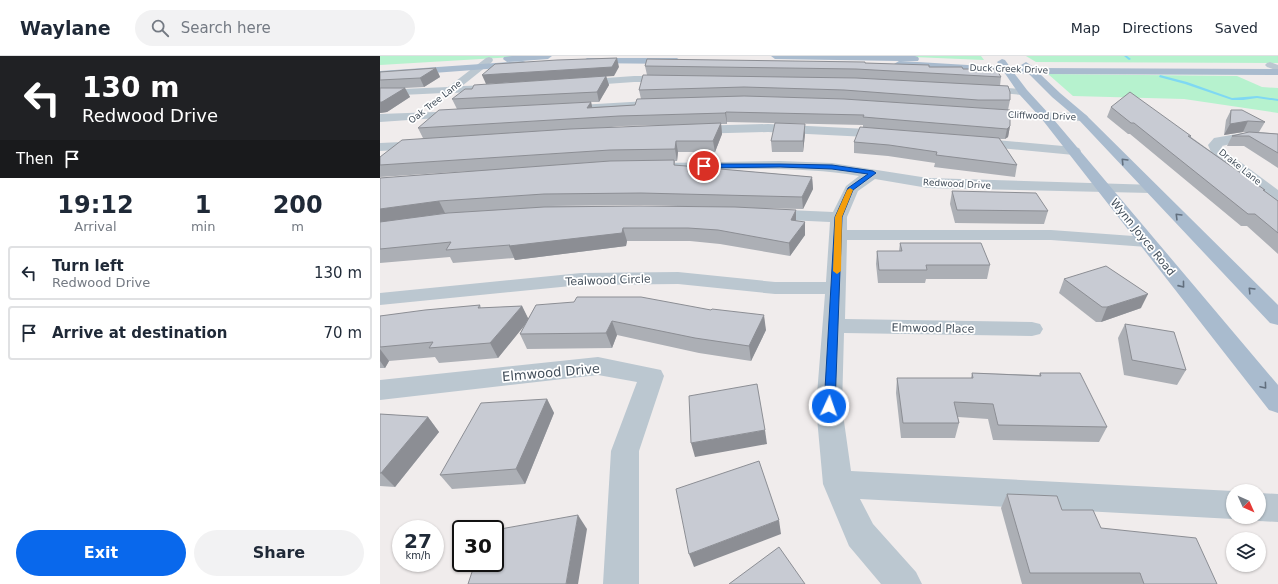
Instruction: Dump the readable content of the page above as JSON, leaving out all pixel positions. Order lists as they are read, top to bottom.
{
  "streets": {
    "main road": ["Duck Creek Drive", "Wynn Joyce Road"],
    "street": [
      "Oak Tree Lane",
      "Cliffwood Drive",
      "Drake Lane",
      "Redwood Drive",
      "Tealwood Circle",
      "Elmwood Place",
      "Elmwood Drive"
    ]
  },
  "crossings": [
    ["Duck Creek Drive", "Wynn Joyce Road"],
    ["Cliffwood Drive", "Wynn Joyce Road"],
    ["Redwood Drive", "Wynn Joyce Road"]
  ],
  "north": "bottom right",
  "page": {
    "header": "Waylane",
    "search": "Search here",
    "nav": ["Map", "Directions", "Saved"],
    "turn": ["130 m", "Redwood Drive"],
    "then": "Then",
    "eta": [
      "19:12",
      "Arrival",
      "1",
      "min",
      "200",
      "m"
    ],
    "list": [
      {
        "name": "Turn left",
        "note": "Redwood Drive",
        "value": "130 m"
      },
      {
        "name": "Arrive at destination",
        "value": "70 m"
      }
    ],
    "speed": "27 km/h",
    "limit": "30",
    "buttons": ["Exit", "Share"]
  }
}
